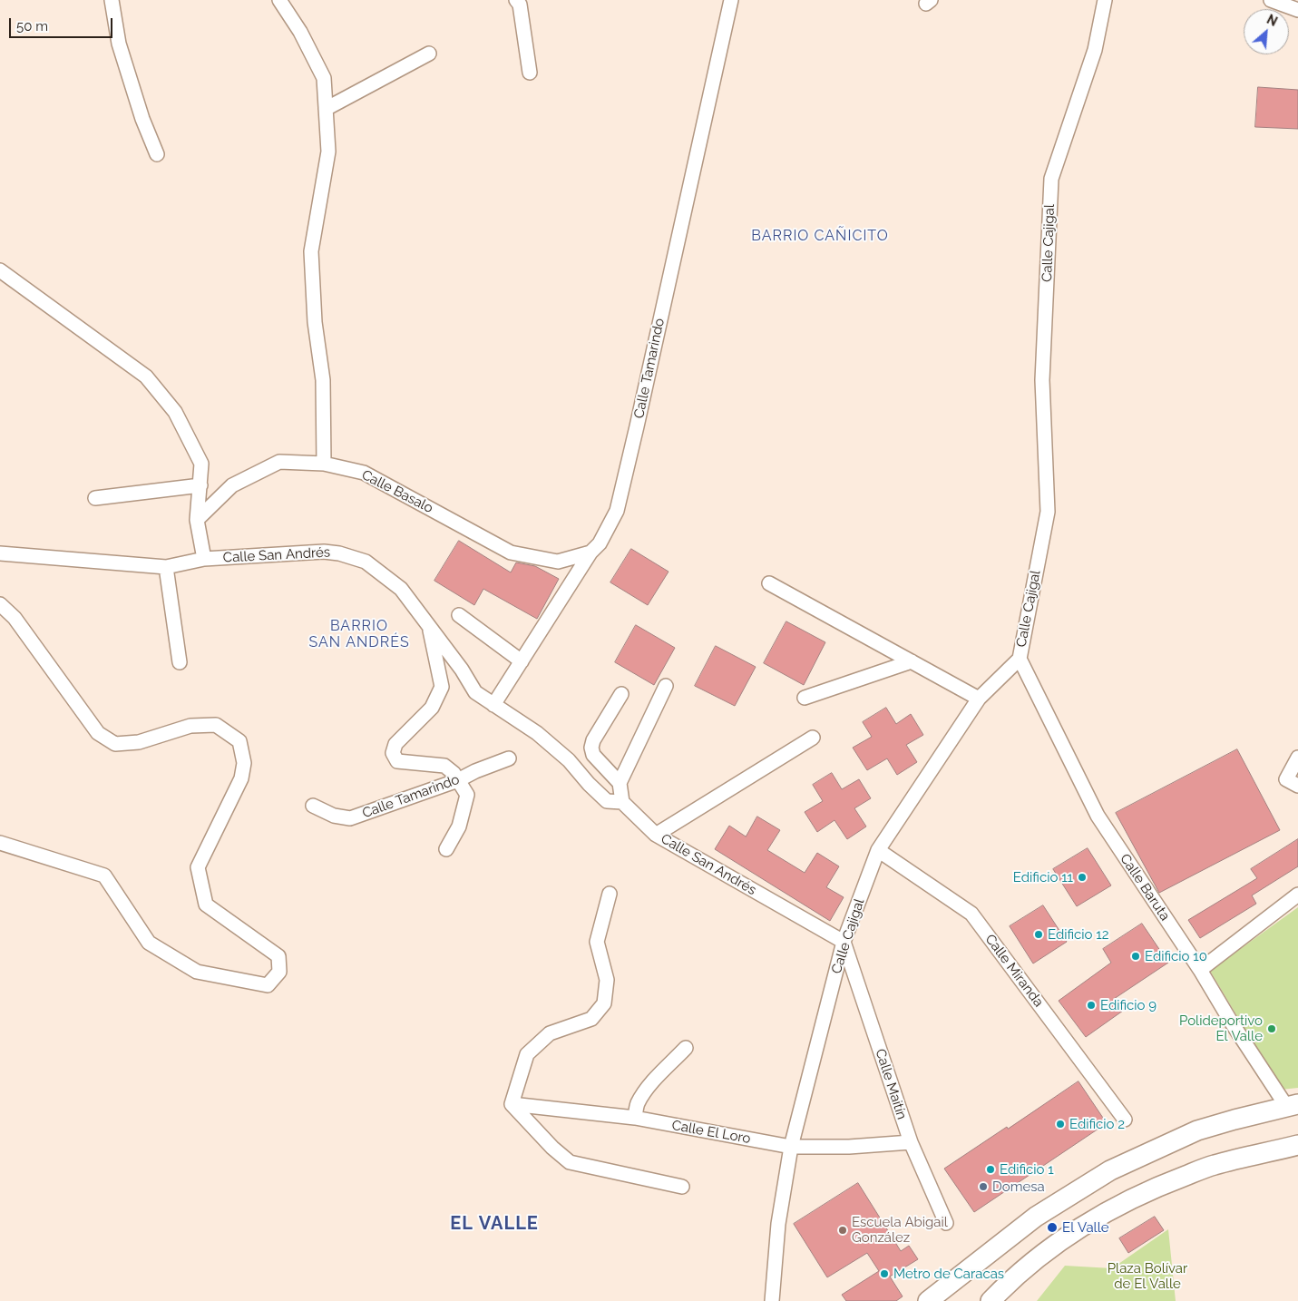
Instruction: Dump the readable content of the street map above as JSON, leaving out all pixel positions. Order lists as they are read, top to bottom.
{
  "streets": {
    "street": [
      "Calle Cajigal",
      "Calle Tamarindo",
      "Calle Basalo",
      "Calle San Andrés",
      "Calle Baruta",
      "Calle Miranda",
      "Calle Maitín",
      "Calle El Loro"
    ]
  },
  "crossings": [
    ["Calle Cajigal", "Calle San Andrés"],
    ["Calle Cajigal", "Calle Baruta"],
    ["Calle Cajigal", "Calle Miranda"],
    ["Calle Cajigal", "Calle Maitín"],
    ["Calle Cajigal", "Calle El Loro"],
    ["Calle Tamarindo", "Calle Basalo"],
    ["Calle Tamarindo", "Calle San Andrés"],
    ["Calle San Andrés", "Calle Maitín"],
    ["Calle Maitín", "Calle El Loro"]
  ],
  "districts": ["BARRIO CAÑICITO", "BARRIO SAN ANDRÉS", "EL VALLE"],
  "parks": ["Plaza Bolívar de El Valle"],
  "places": [
    "Edificio 11",
    "Edificio 12",
    "Edificio 10",
    "Edificio 9",
    "Polideportivo El Valle",
    "Edificio 2",
    "Edificio 1",
    "Domesa",
    "El Valle",
    "Escuela Abigail González",
    "Metro de Caracas"
  ],
  "scale_bar": "50 m",
  "north": "top right"
}
